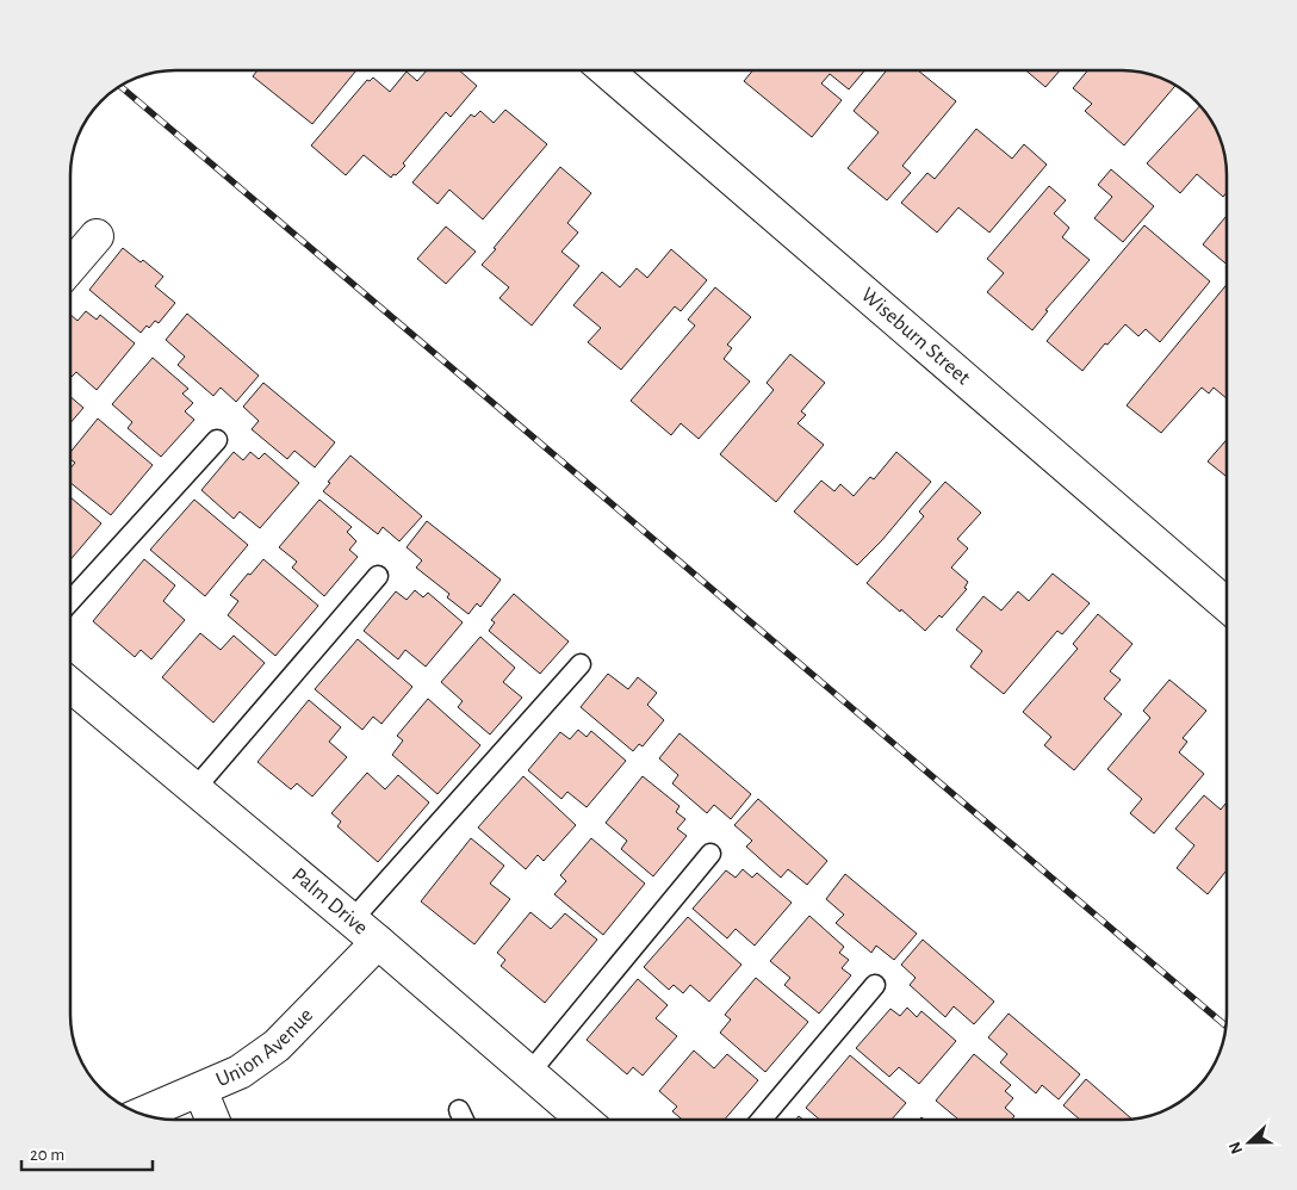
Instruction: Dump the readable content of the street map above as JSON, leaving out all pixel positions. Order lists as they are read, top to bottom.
{
  "streets": {
    "street": ["Wiseburn Street", "Palm Drive", "Union Avenue"]
  },
  "crossings": [
    ["Palm Drive", "Union Avenue"]
  ],
  "scale_bar": "20 m",
  "north": "left"
}
